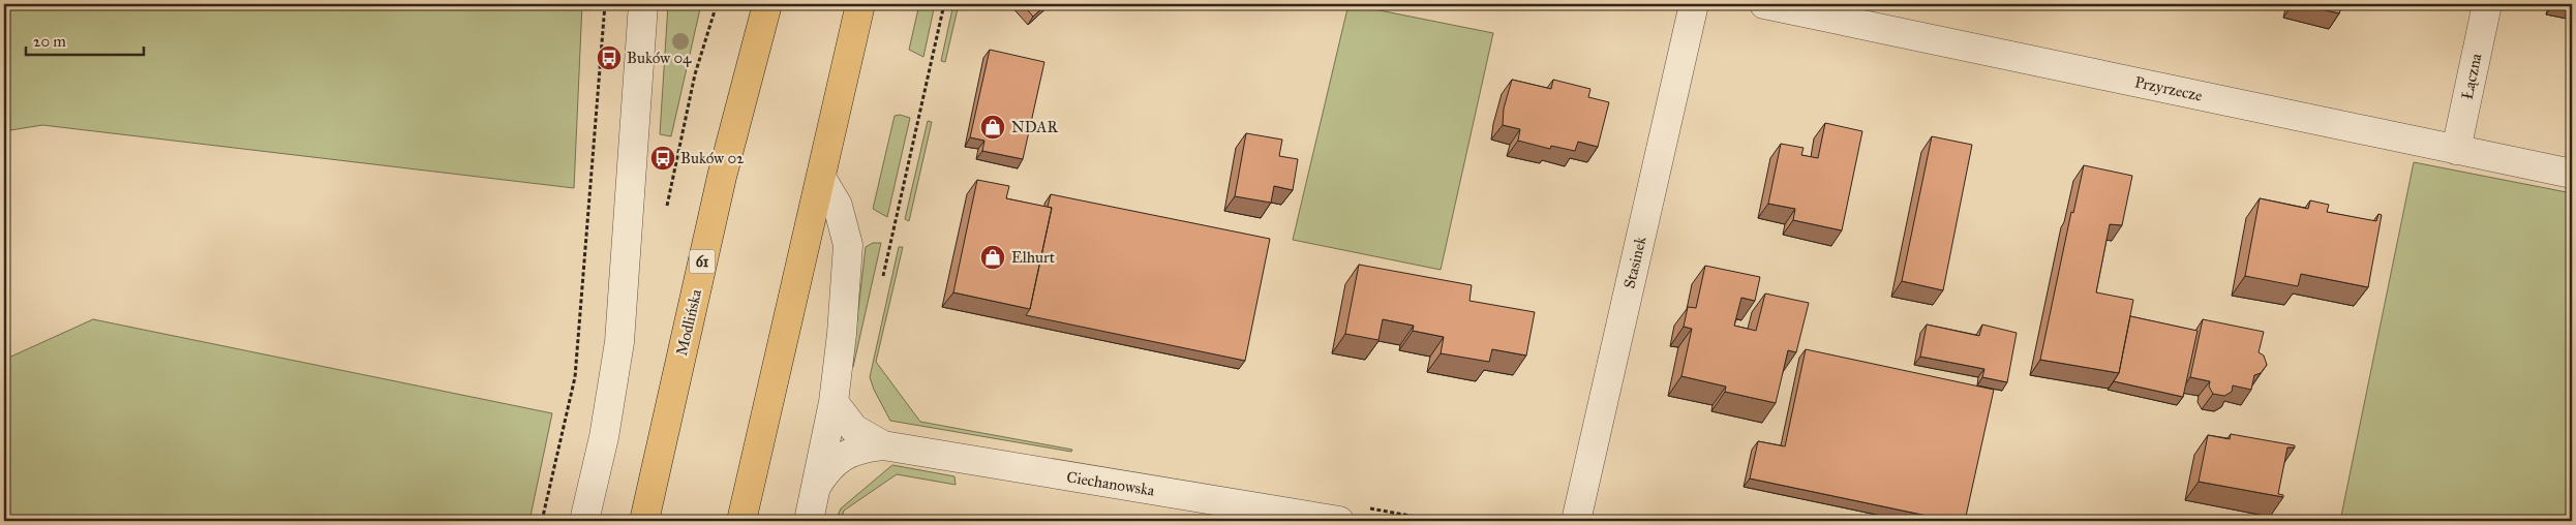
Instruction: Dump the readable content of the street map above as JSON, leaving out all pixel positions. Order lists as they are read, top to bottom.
{
  "streets": {
    "main road": ["61", "Modlińska"],
    "street": [
      "Łączna",
      "Przyrzecze",
      "Stasinek",
      "Ciechanowska"
    ]
  },
  "crossings": [
    ["Łączna", "Przyrzecze"]
  ],
  "places": {
    "bus stop": ["Buków 04", "Buków 02"],
    "shop": ["NDAR", "Elhurt"]
  },
  "scale_bar": "20 m"
}
